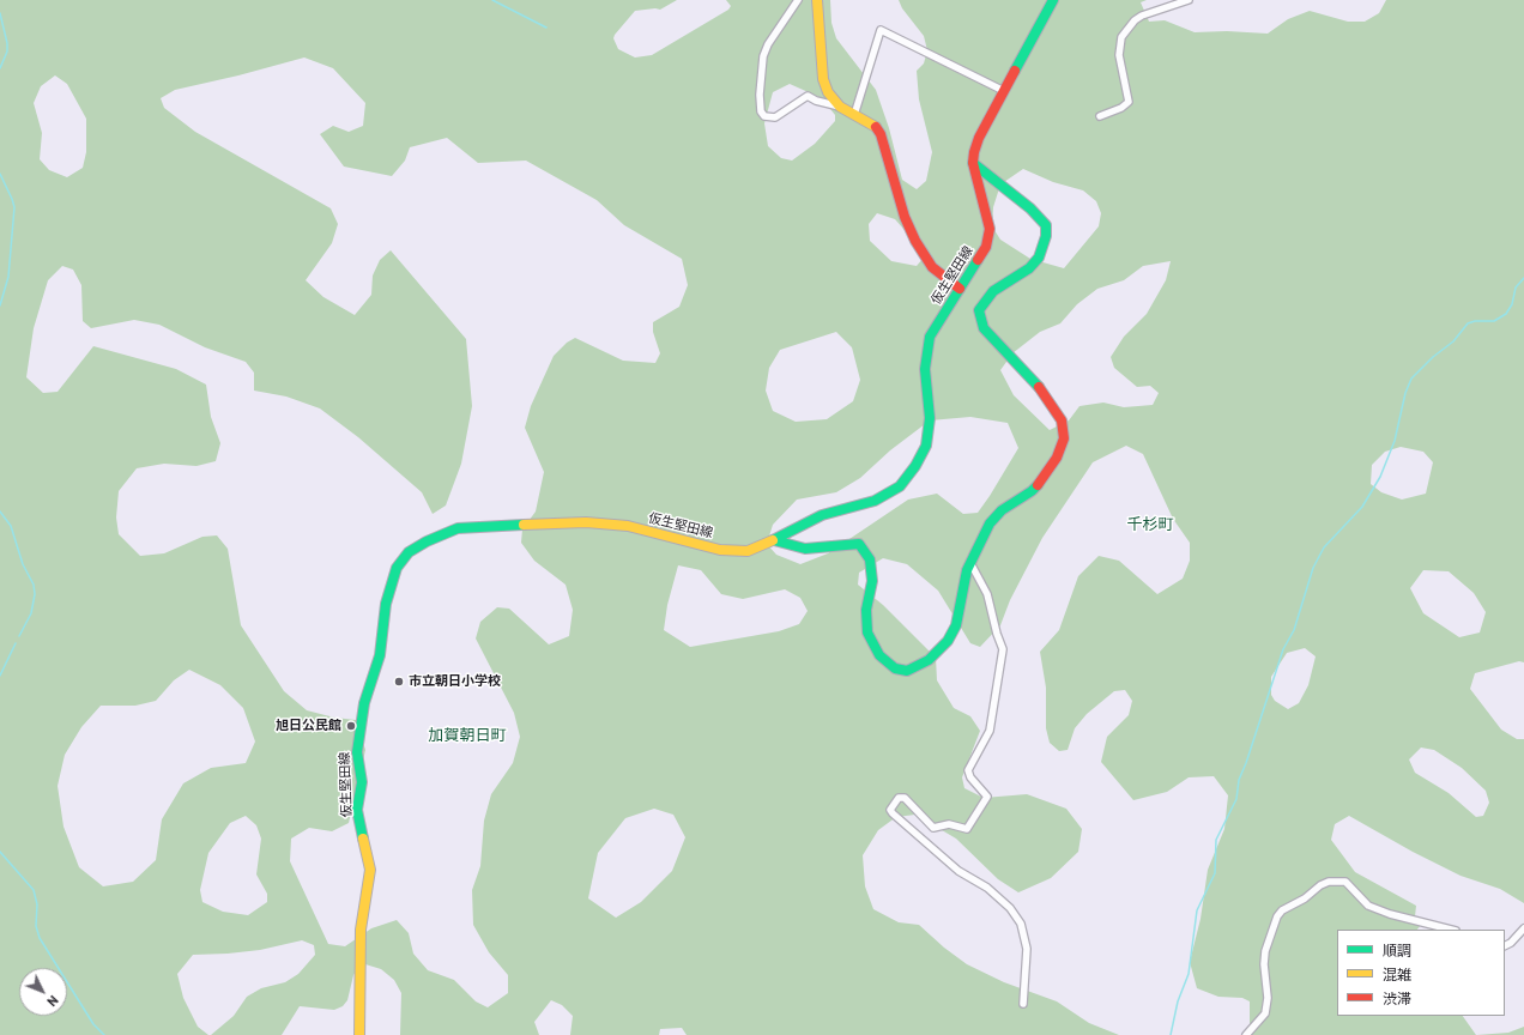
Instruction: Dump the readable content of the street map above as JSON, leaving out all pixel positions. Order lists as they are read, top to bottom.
{
  "streets": {
    "main road": ["仮生堅田線"]
  },
  "districts": ["千杉町", "加賀朝日町"],
  "places": ["市立朝日小学校", "旭日公民館"],
  "legend": ["順調", "混雑", "渋滞"],
  "north": "bottom right"
}
